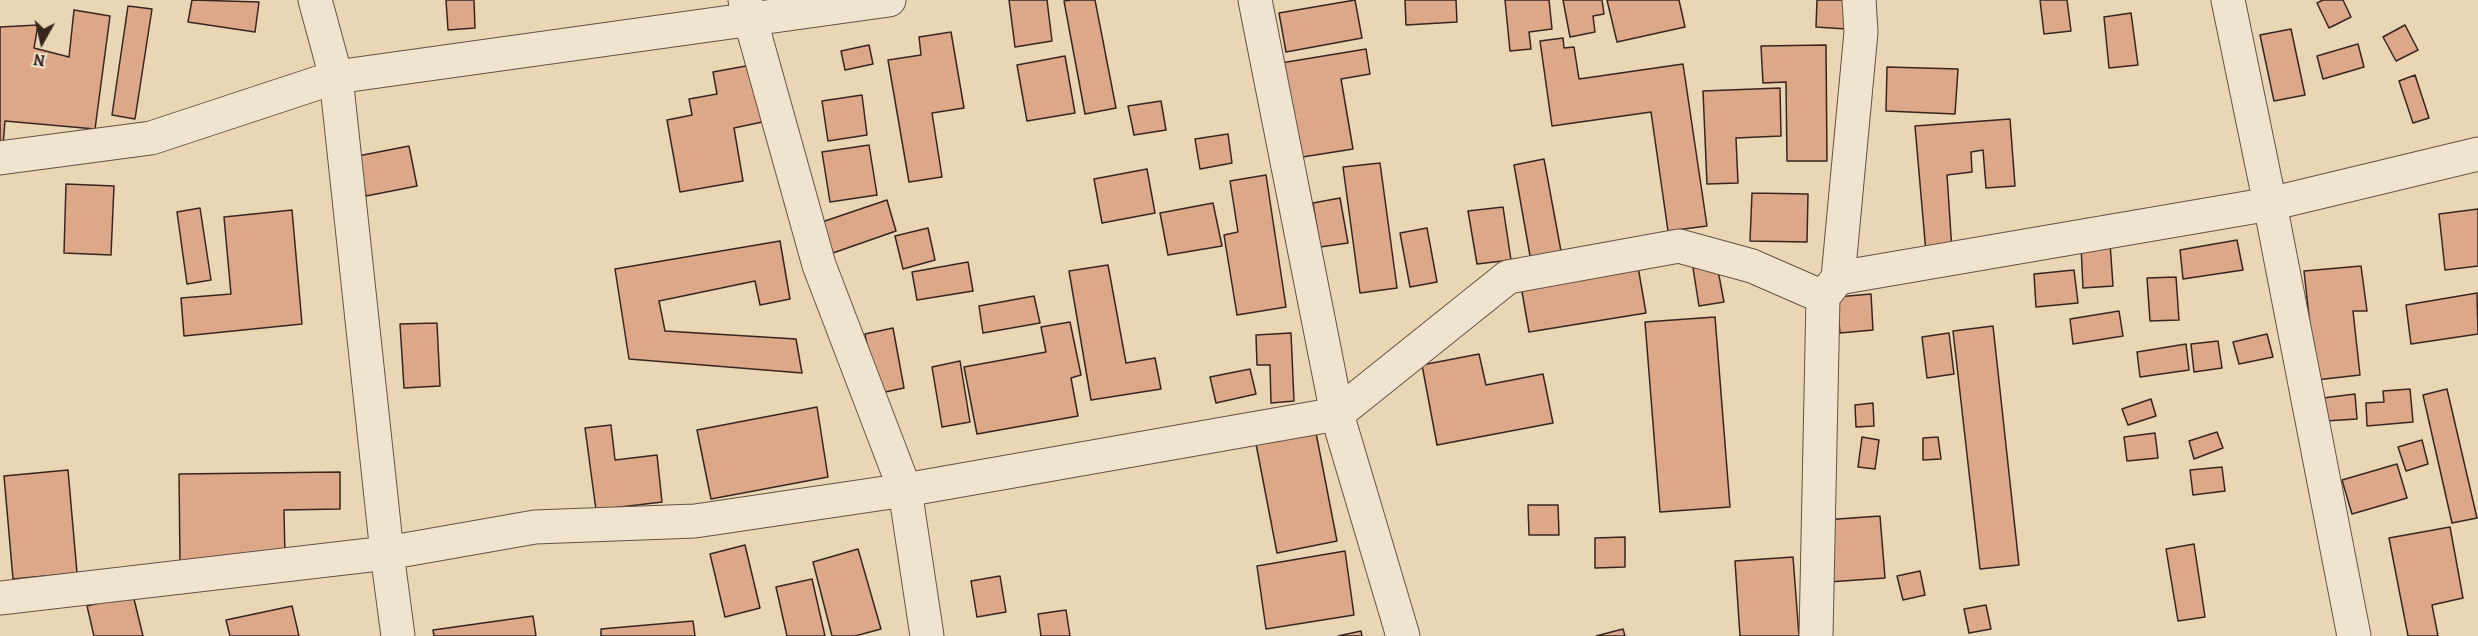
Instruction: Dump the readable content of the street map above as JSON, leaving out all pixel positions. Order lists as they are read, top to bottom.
{
  "north": "bottom"
}
